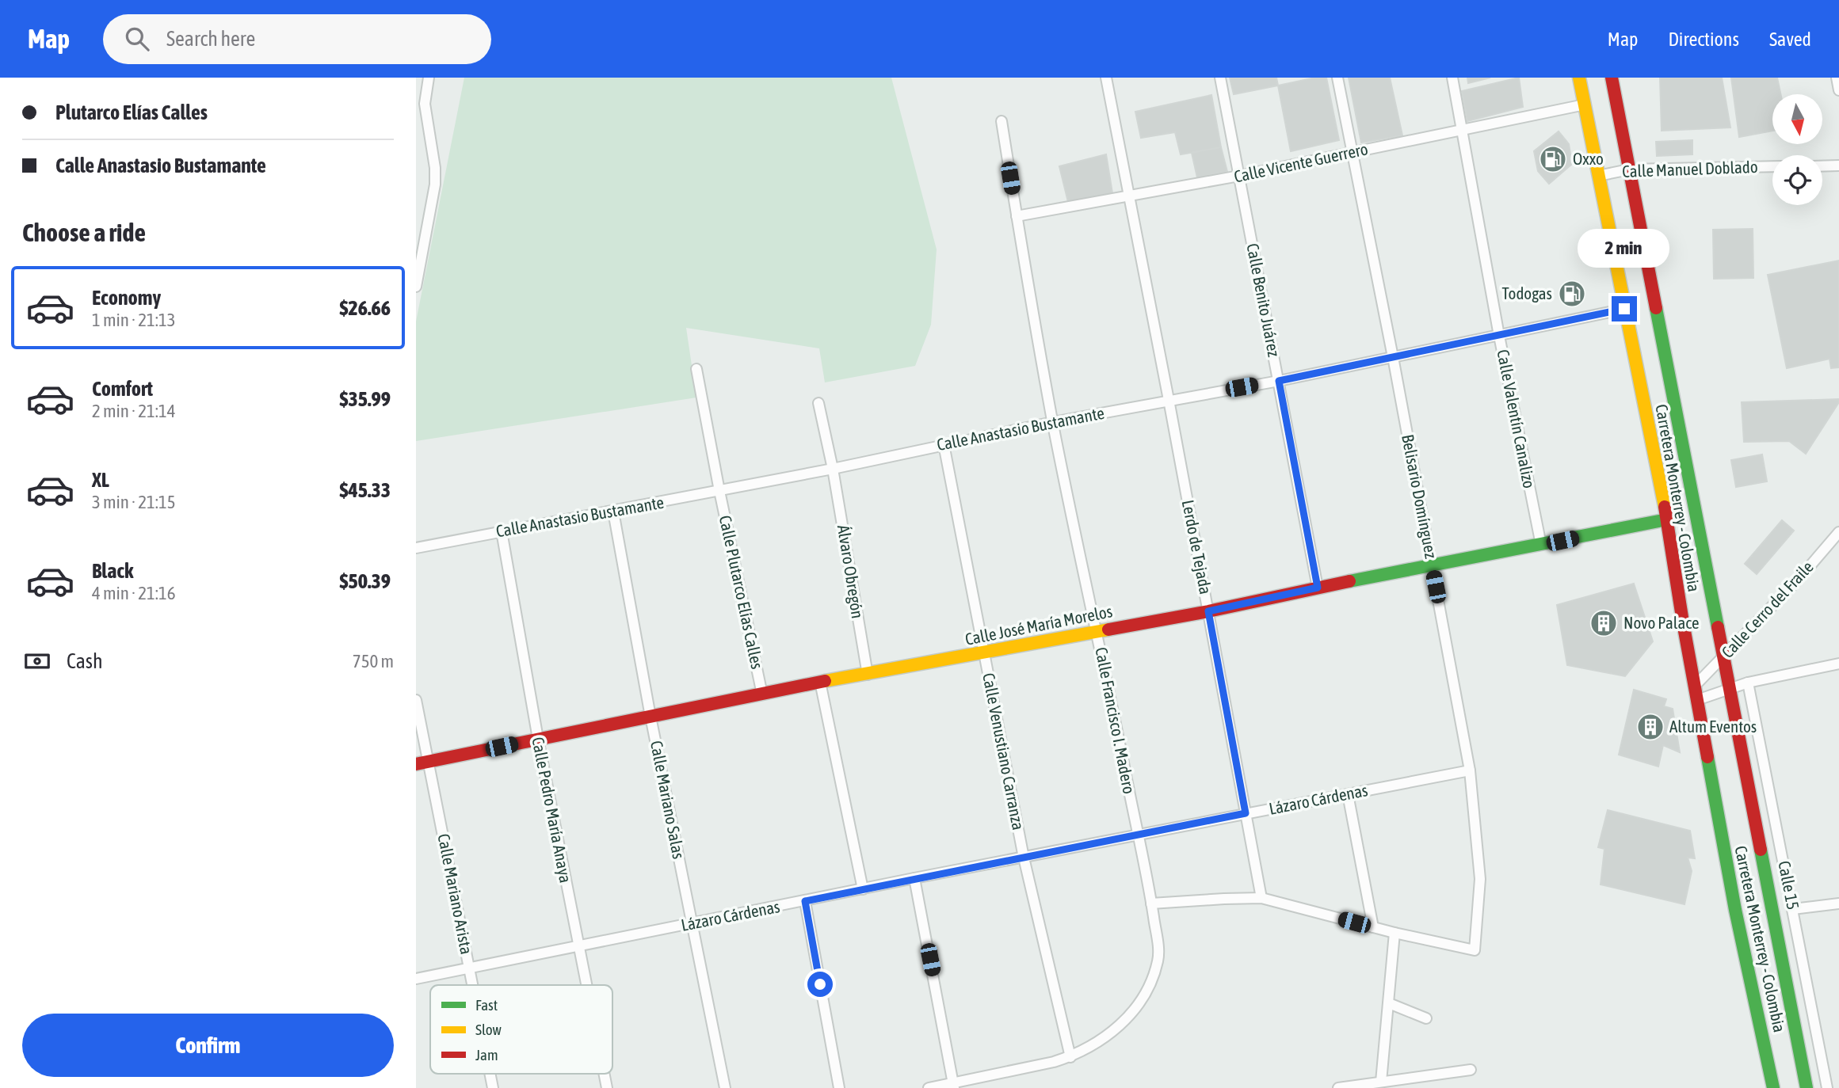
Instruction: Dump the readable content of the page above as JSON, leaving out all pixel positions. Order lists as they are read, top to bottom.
{
  "streets": {
    "main road": ["Carretera Monterrey - Colombia", "Calle José María Morelos"],
    "street": [
      "Calle Vicente Guerrero",
      "Calle Manuel Doblado",
      "Calle Benito Juárez",
      "Calle Valentín Canalizo",
      "Calle Anastasio Bustamante",
      "Belisario Domínguez",
      "Lerdo de Tejada",
      "Álvaro Obregón",
      "Calle Plutarco Elías Calles",
      "Calle Cerro del Fraile",
      "Calle Francisco I. Madero",
      "Calle Venustiano Carranza",
      "Calle Mariano Salas",
      "Lázaro Cárdenas",
      "Calle Pedro María Anaya",
      "Calle 15",
      "Calle Mariano Arista"
    ]
  },
  "crossings": [
    ["Calle Vicente Guerrero", "Calle Benito Juárez"],
    ["Calle Vicente Guerrero", "Calle Valentín Canalizo"],
    ["Calle Vicente Guerrero", "Belisario Domínguez"],
    ["Calle Vicente Guerrero", "Carretera Monterrey - Colombia"],
    ["Calle Vicente Guerrero", "Lerdo de Tejada"],
    ["Calle Vicente Guerrero", "Calle Francisco I. Madero"],
    ["Calle Manuel Doblado", "Carretera Monterrey - Colombia"],
    ["Calle Benito Juárez", "Calle Anastasio Bustamante"],
    ["Calle Benito Juárez", "Calle José María Morelos"],
    ["Calle Valentín Canalizo", "Calle Anastasio Bustamante"],
    ["Calle Valentín Canalizo", "Calle José María Morelos"],
    ["Calle Anastasio Bustamante", "Belisario Domínguez"],
    ["Calle Anastasio Bustamante", "Carretera Monterrey - Colombia"],
    ["Calle Anastasio Bustamante", "Lerdo de Tejada"],
    ["Calle Anastasio Bustamante", "Álvaro Obregón"],
    ["Calle Anastasio Bustamante", "Calle Plutarco Elías Calles"],
    ["Calle Anastasio Bustamante", "Calle Francisco I. Madero"],
    ["Calle Anastasio Bustamante", "Calle Venustiano Carranza"],
    ["Calle Anastasio Bustamante", "Calle Mariano Salas"],
    ["Calle Anastasio Bustamante", "Calle Pedro María Anaya"],
    ["Belisario Domínguez", "Calle José María Morelos"],
    ["Belisario Domínguez", "Lázaro Cárdenas"],
    ["Carretera Monterrey - Colombia", "Calle Cerro del Fraile"],
    ["Carretera Monterrey - Colombia", "Calle José María Morelos"],
    ["Lerdo de Tejada", "Calle José María Morelos"],
    ["Lerdo de Tejada", "Lázaro Cárdenas"],
    ["Álvaro Obregón", "Calle José María Morelos"],
    ["Calle Plutarco Elías Calles", "Calle José María Morelos"],
    ["Calle José María Morelos", "Calle Francisco I. Madero"],
    ["Calle José María Morelos", "Calle Venustiano Carranza"],
    ["Calle José María Morelos", "Calle Mariano Salas"],
    ["Calle José María Morelos", "Calle Pedro María Anaya"],
    ["Calle José María Morelos", "Calle Mariano Arista"],
    ["Calle Francisco I. Madero", "Calle Venustiano Carranza"],
    ["Calle Francisco I. Madero", "Lázaro Cárdenas"],
    ["Calle Venustiano Carranza", "Lázaro Cárdenas"],
    ["Calle Mariano Salas", "Lázaro Cárdenas"],
    ["Lázaro Cárdenas", "Calle Pedro María Anaya"],
    ["Lázaro Cárdenas", "Calle Mariano Arista"]
  ],
  "places": {
    "fuel station": ["Oxxo", "Todogas"],
    "building": ["Novo Palace", "Altum Eventos"]
  },
  "legend": ["Fast", "Slow", "Jam"],
  "north": "bottom",
  "page": {
    "header": "Map",
    "search": "Search here",
    "nav": ["Map", "Directions", "Saved"],
    "banner": ["Plutarco Elías Calles", "Calle Anastasio Bustamante"],
    "heading": "Choose a ride",
    "bubble": "2 min",
    "list": [
      {
        "name": "Economy",
        "note": "1 min · 21:13",
        "value": "$26.66"
      },
      {
        "name": "Comfort",
        "note": "2 min · 21:14",
        "value": "$35.99"
      },
      {
        "name": "XL",
        "note": "3 min · 21:15",
        "value": "$45.33"
      },
      {
        "name": "Black",
        "note": "4 min · 21:16",
        "value": "$50.39"
      }
    ],
    "pay": ["Cash", "750 m"],
    "buttons": "Confirm"
  }
}
